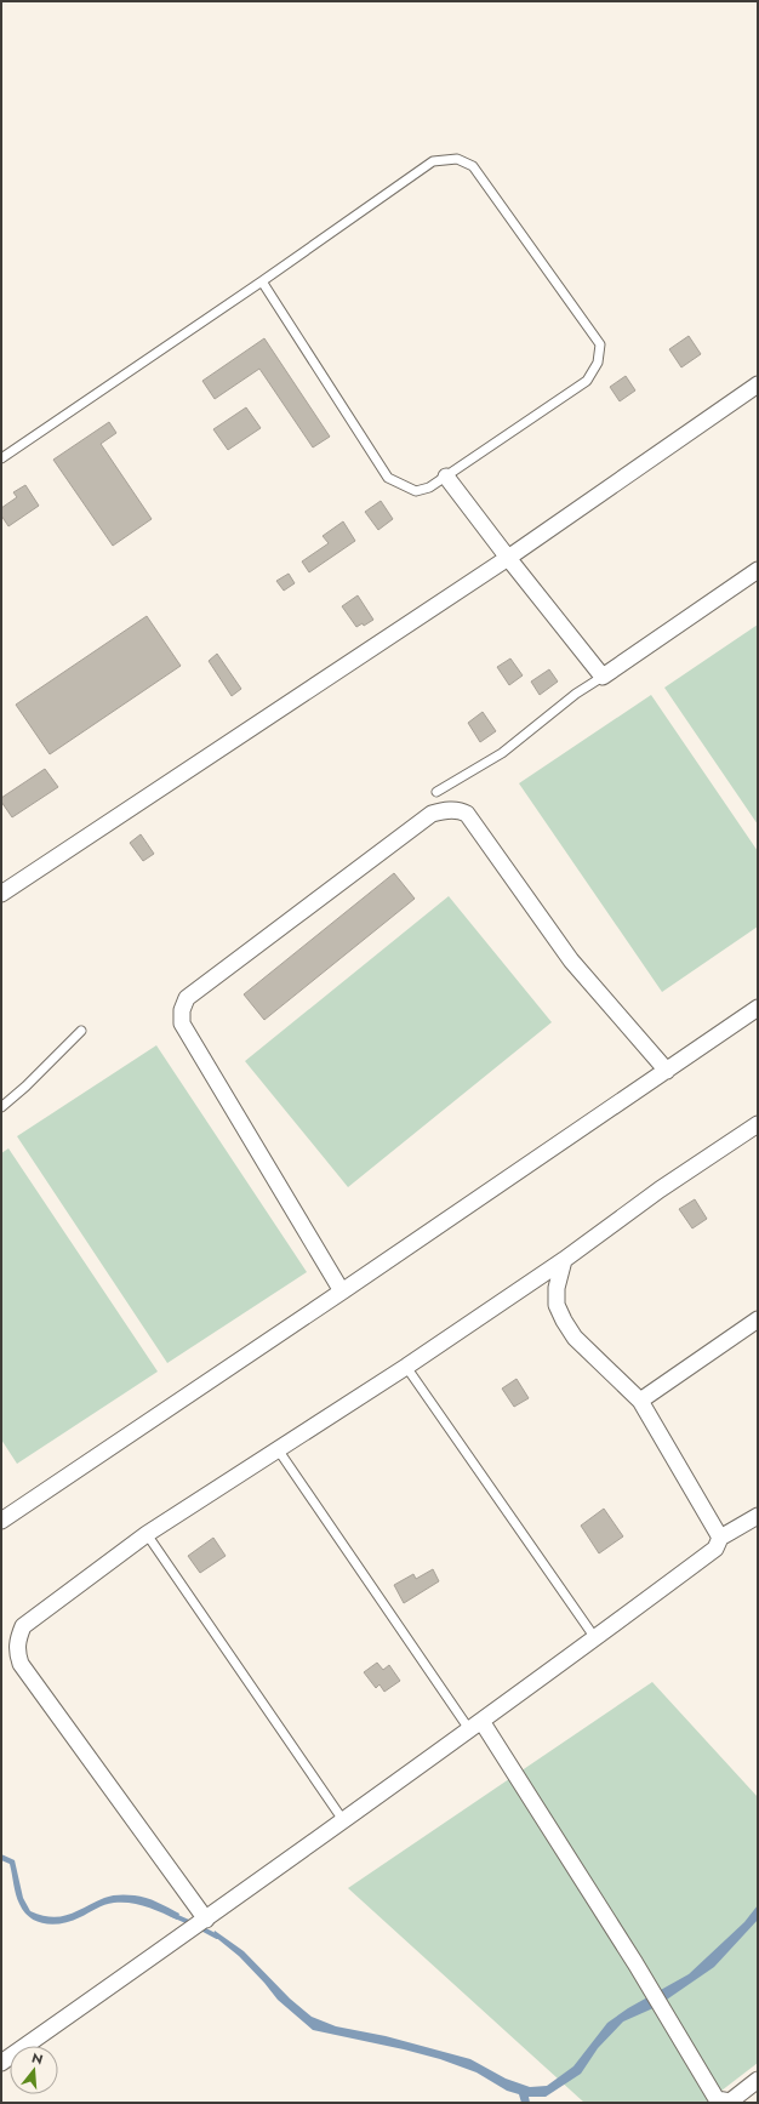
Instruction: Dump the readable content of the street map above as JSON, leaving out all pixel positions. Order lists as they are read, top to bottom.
{
  "north": "top"
}
